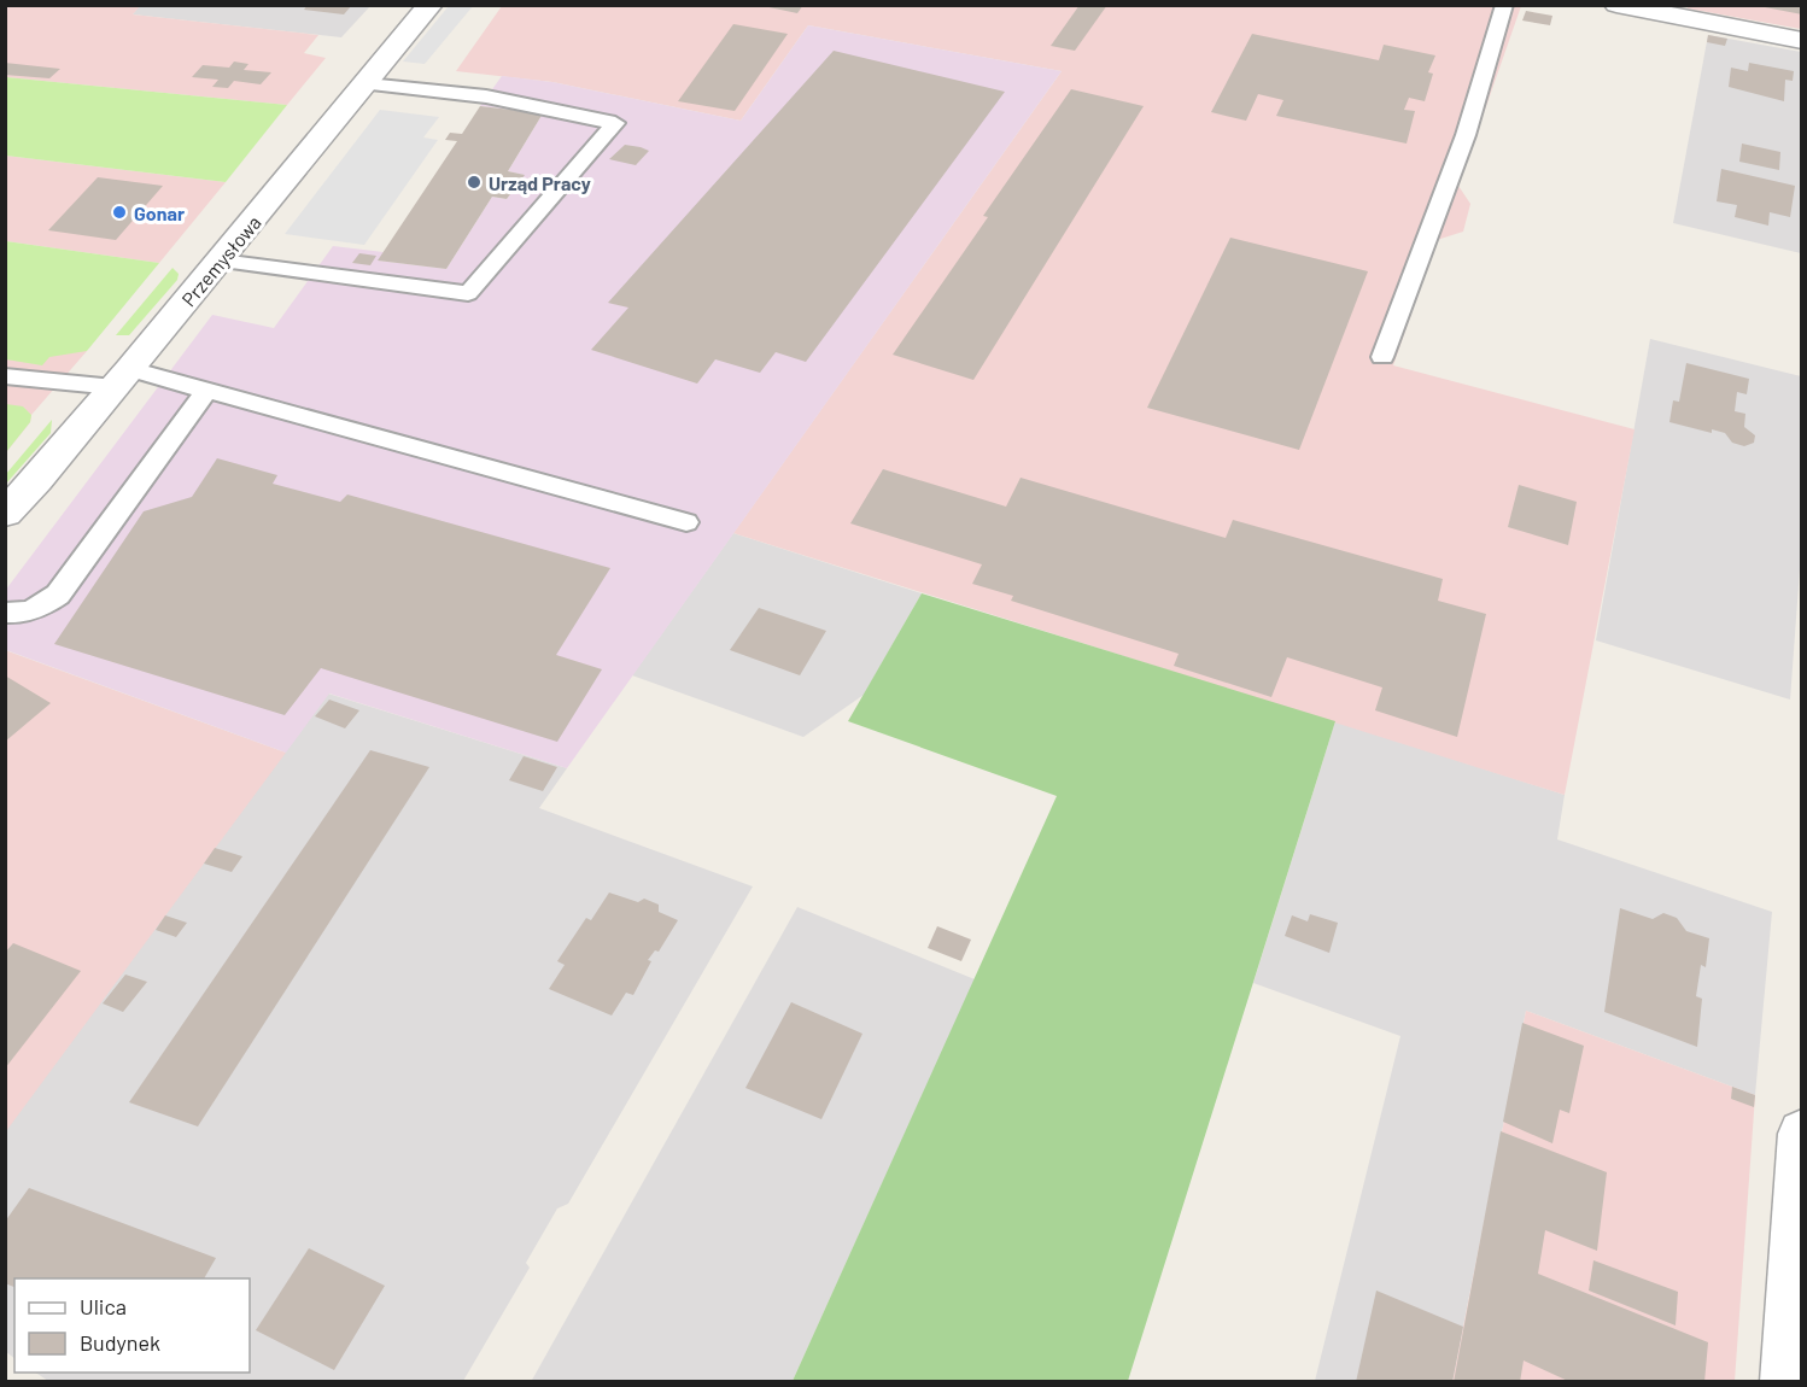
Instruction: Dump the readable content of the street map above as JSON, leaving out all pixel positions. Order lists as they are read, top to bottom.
{
  "streets": {
    "street": ["Przemysłowa"]
  },
  "places": ["Urząd Pracy", "Gonar"],
  "legend": ["Ulica", "Budynek"]
}
